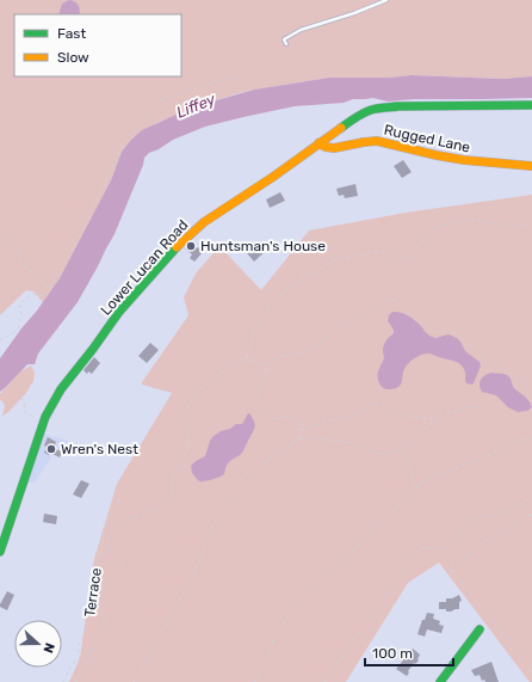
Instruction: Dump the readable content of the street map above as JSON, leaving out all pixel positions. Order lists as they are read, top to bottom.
{
  "streets": {
    "street": ["Rugged Lane", "Lower Lucan Road"],
    "path": ["Terrace"]
  },
  "crossings": [
    ["Rugged Lane", "Lower Lucan Road"]
  ],
  "water": ["Liffey"],
  "places": ["Huntsman's House", "Wren's Nest"],
  "legend": ["Fast", "Slow"],
  "scale_bar": "100 m",
  "north": "right"
}
